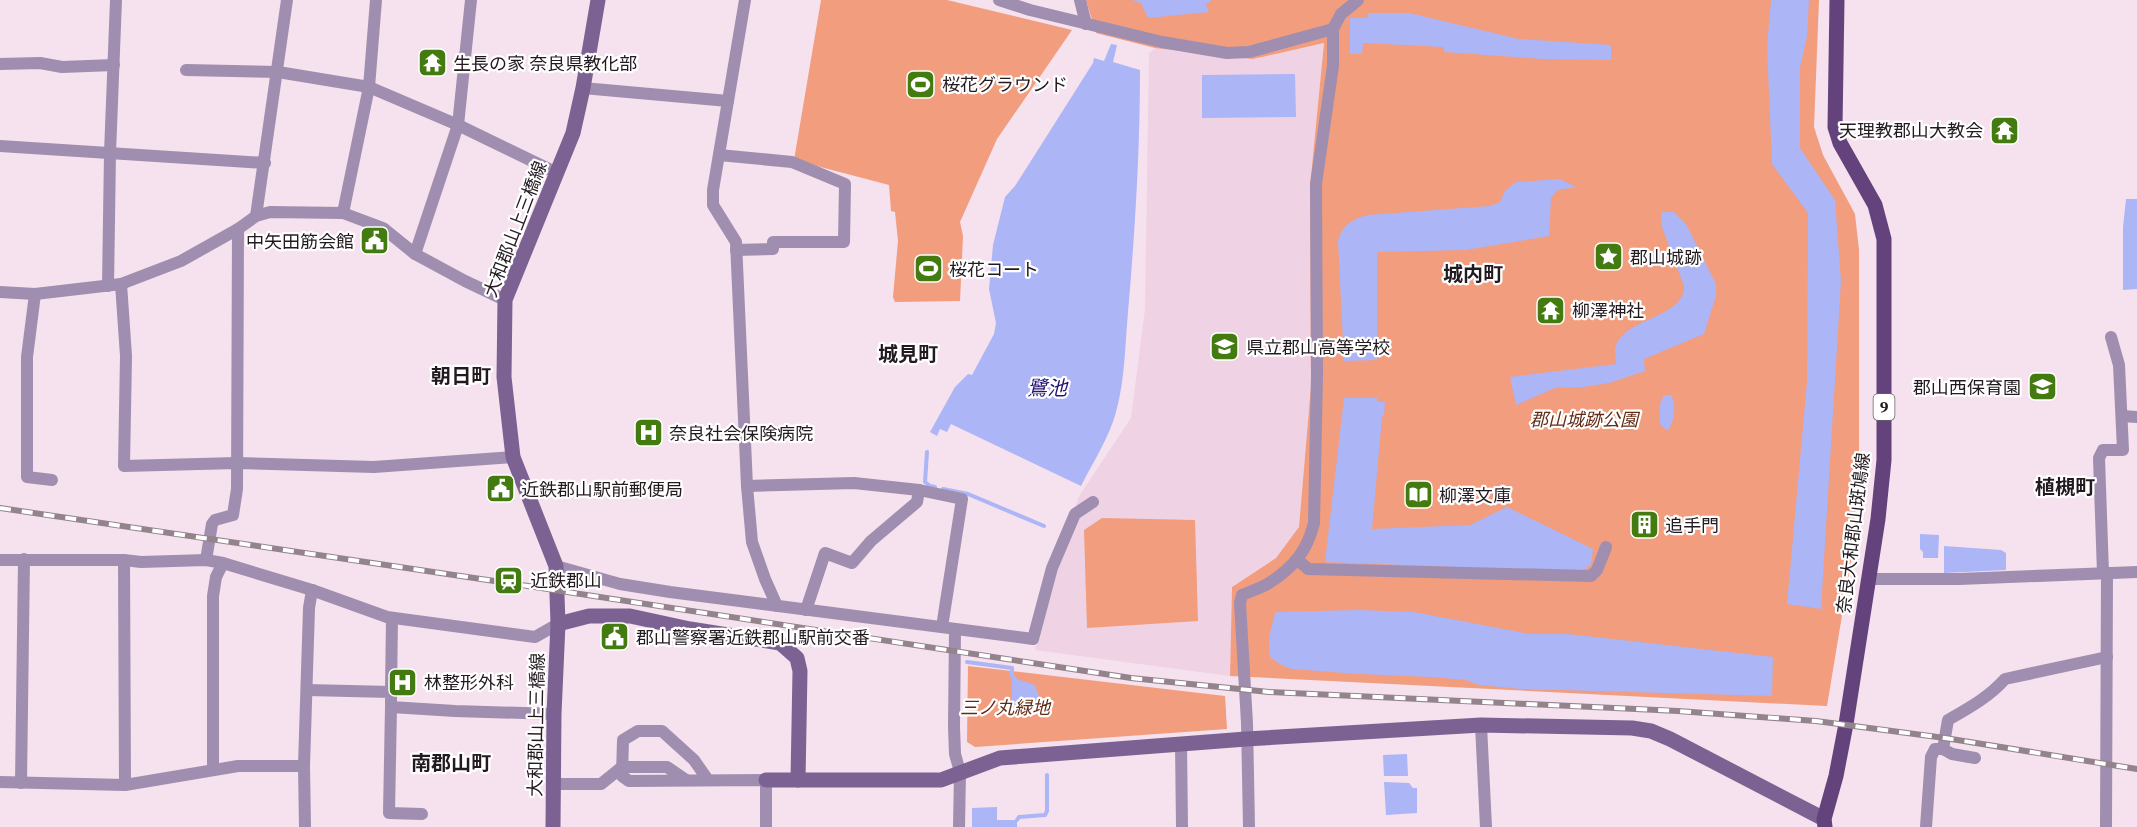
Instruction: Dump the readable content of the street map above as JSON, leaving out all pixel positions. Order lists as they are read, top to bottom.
{
  "streets": {
    "main road": ["9", "奈良大和郡山斑鳩線"],
    "street": ["大和郡山上三橋線"]
  },
  "districts": [
    "城内町",
    "城見町",
    "朝日町",
    "植槻町",
    "南郡山町"
  ],
  "water": ["鷺池"],
  "parks": ["郡山城跡公園", "三ノ丸緑地"],
  "places": {
    "temple": ["生長の家 奈良県教化部", "天理教郡山大教会", "柳澤神社"],
    "sports": ["桜花グラウンド", "桜花コート"],
    "public building": ["中矢田筋会館", "近鉄郡山駅前郵便局", "郡山警察署近鉄郡山駅前交番"],
    "place": ["郡山城跡"],
    "school or university": ["県立郡山高等学校", "郡山西保育園"],
    "hospital": ["奈良社会保険病院", "林整形外科"],
    "library": ["柳澤文庫"],
    "building": ["追手門"],
    "station": ["近鉄郡山"]
  }
}
